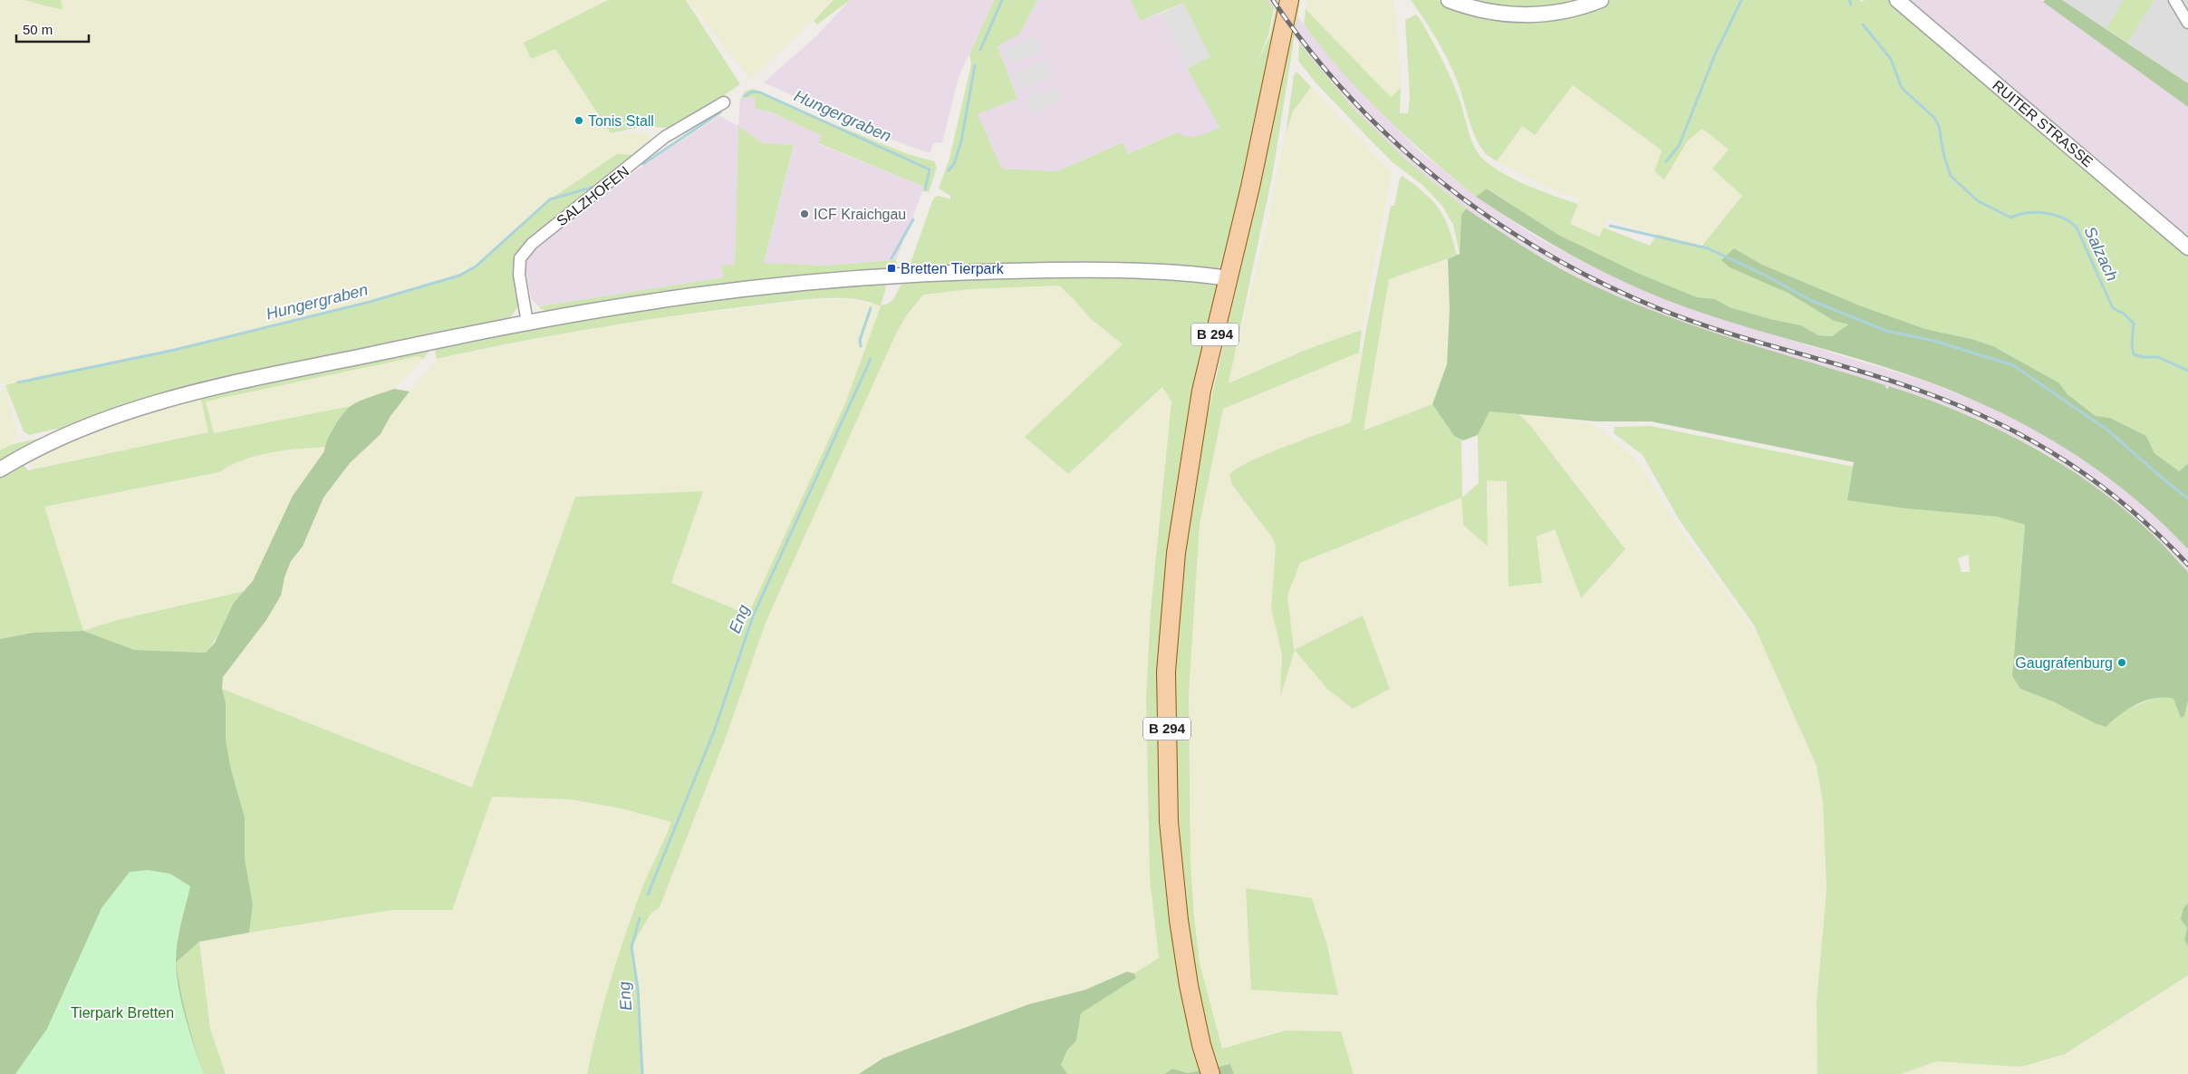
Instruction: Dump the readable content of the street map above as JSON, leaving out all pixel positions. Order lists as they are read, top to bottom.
{
  "streets": {
    "main road": ["B 294"],
    "street": ["RUITER STRASSE", "SALZHOFEN"]
  },
  "water": ["Hungergraben", "Salzach", "Eng"],
  "parks": ["Tierpark Bretten"],
  "places": {
    "other": ["Tonis Stall", "ICF Kraichgau", "Gaugrafenburg"],
    "transit": ["Bretten Tierpark"]
  },
  "scale_bar": "50 m"
}
